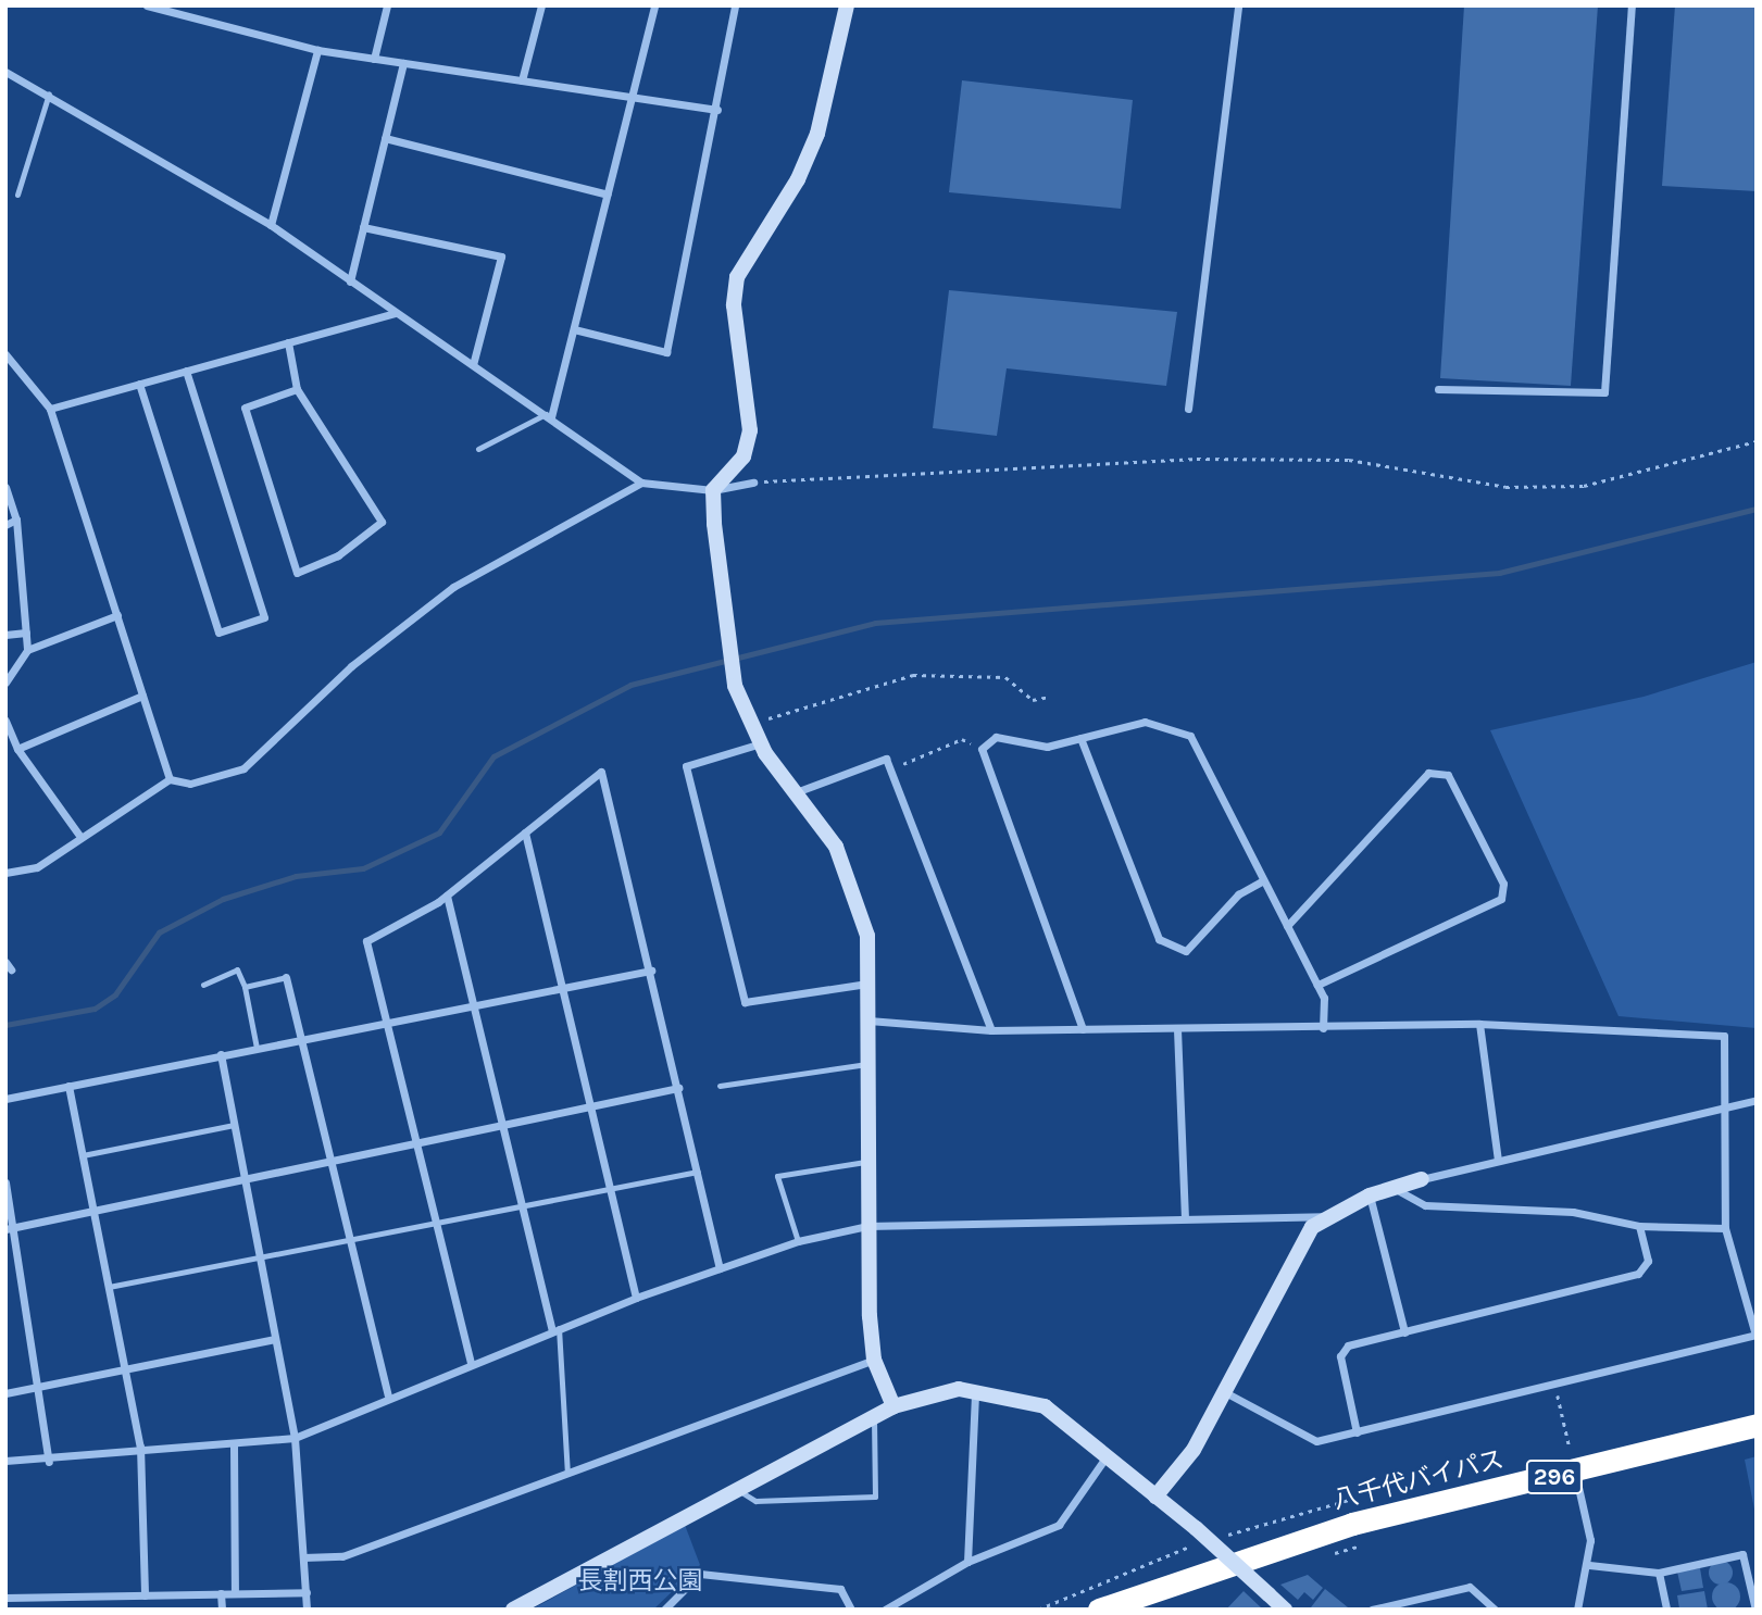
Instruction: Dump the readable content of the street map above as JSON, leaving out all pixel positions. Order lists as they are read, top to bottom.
{
  "streets": {
    "highway": ["296", "八千代バイパス"]
  },
  "parks": ["長割西公園"]
}
